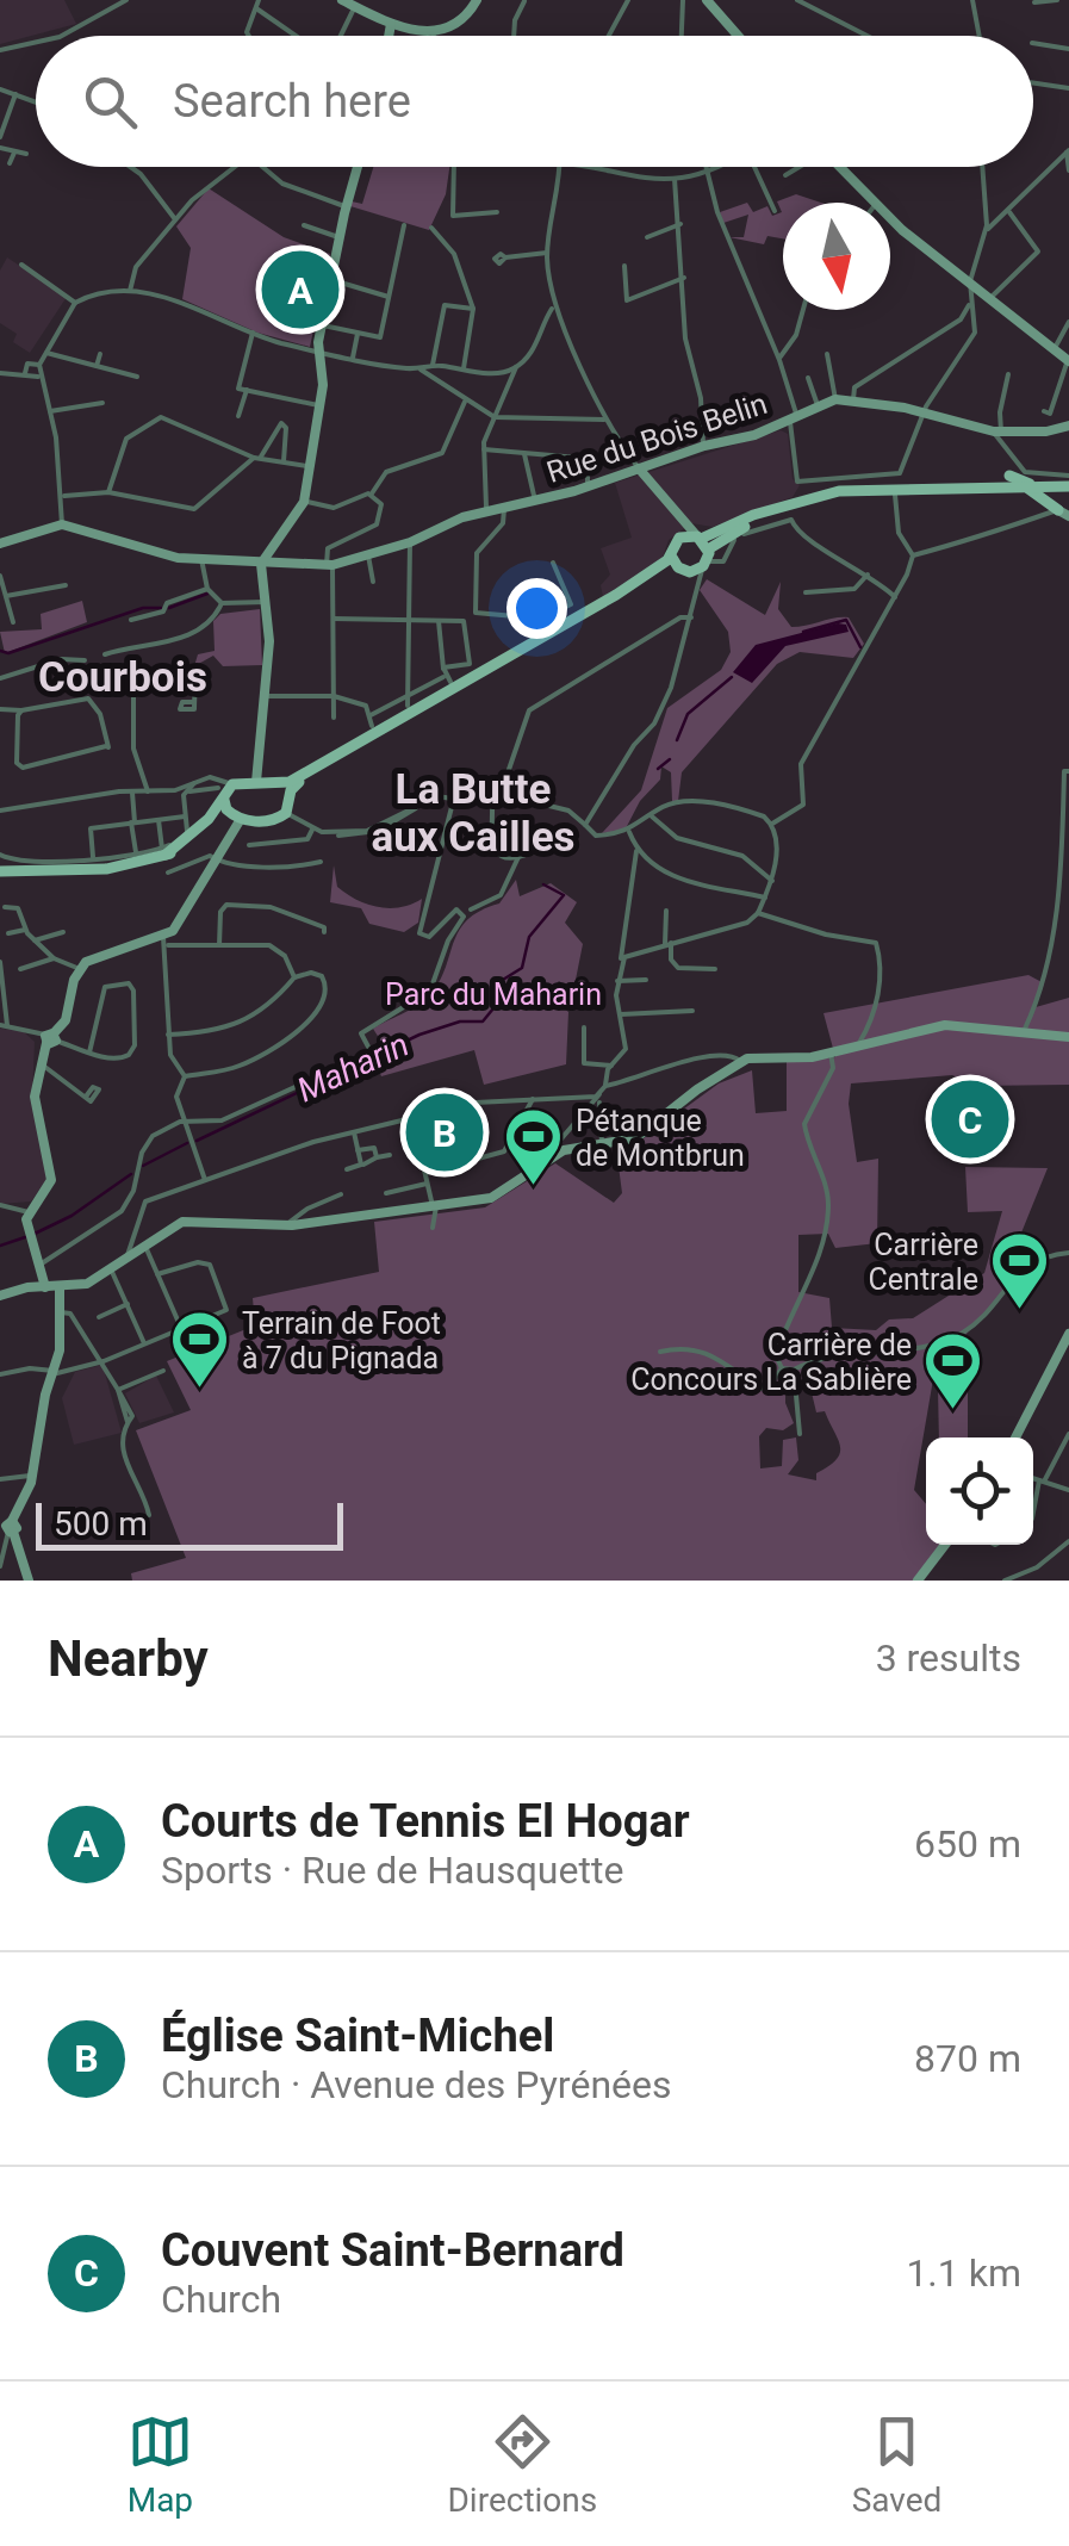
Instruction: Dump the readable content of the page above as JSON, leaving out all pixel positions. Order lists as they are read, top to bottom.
{
  "streets": {
    "street": ["Rue du Bois Belin"]
  },
  "districts": ["Courbois", "La Butte aux Cailles"],
  "water": ["Maharin"],
  "parks": ["Parc du Maharin"],
  "places": {
    "sports": [
      "Pétanque de Montbrun",
      "Carrière Centrale",
      "Terrain de Foot à 7 du Pignada",
      "Carrière de Concours La Sablière"
    ]
  },
  "scale_bar": "500 m",
  "north": "bottom",
  "page": {
    "search": "Search here",
    "pins": ["A", "C", "B"],
    "scale": "500 m",
    "heading": ["Nearby", "3 results"],
    "list": [
      {
        "mark": "A",
        "name": "Courts de Tennis El Hogar",
        "note": "Sports · Rue de Hausquette",
        "value": "650 m"
      },
      {
        "mark": "B",
        "name": "Église Saint-Michel",
        "note": "Church · Avenue des Pyrénées",
        "value": "870 m"
      },
      {
        "mark": "C",
        "name": "Couvent Saint-Bernard",
        "note": "Church",
        "value": "1.1 km"
      }
    ],
    "nav": ["Map", "Directions", "Saved"]
  }
}
